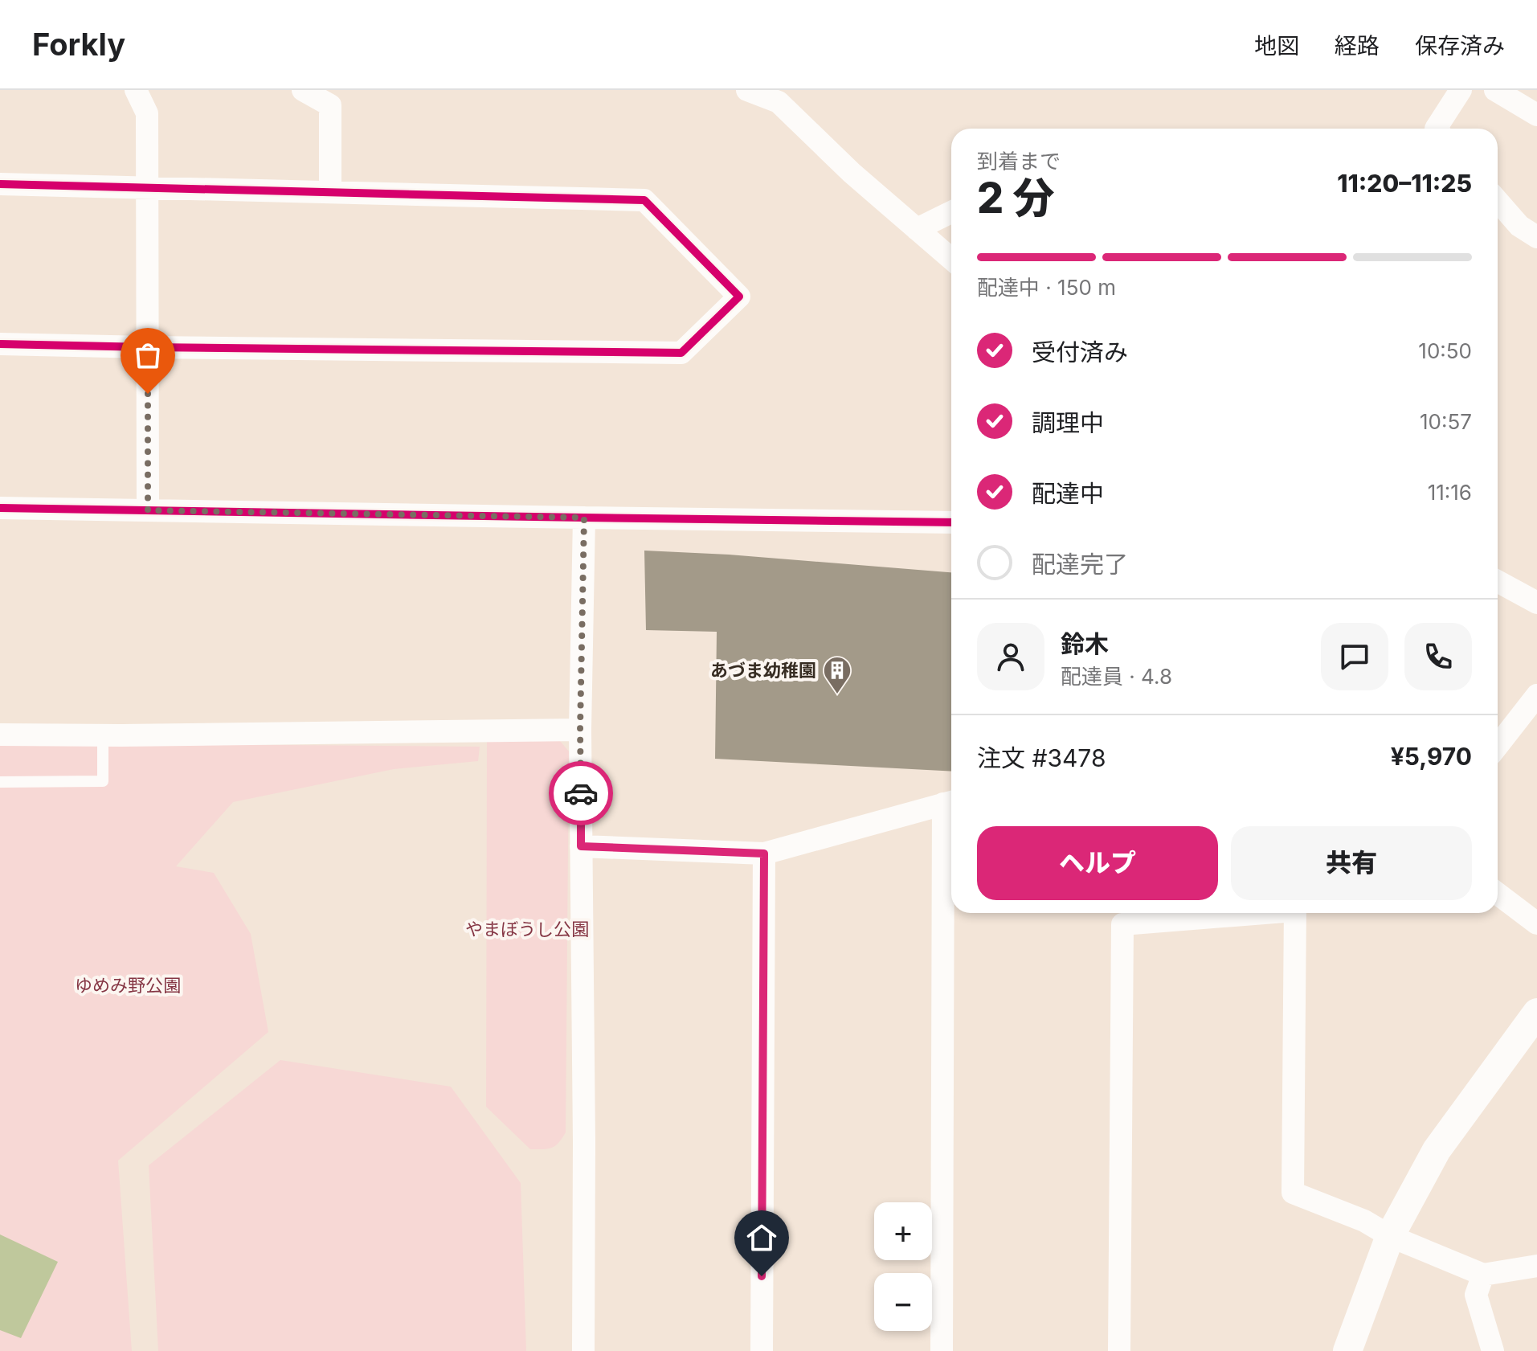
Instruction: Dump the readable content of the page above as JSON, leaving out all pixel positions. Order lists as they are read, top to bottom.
{
  "parks": ["やまぼうし公園", "ゆめみ野公園"],
  "places": {
    "building": ["あづま幼稚園"]
  },
  "page": {
    "header": "Forkly",
    "nav": ["地図", "経路", "保存済み"],
    "heading": ["2 分", "到着まで", "11:20–11:25"],
    "panel": [
      "鈴木",
      "配達員 · 4.8",
      "注文 #3478",
      "¥5,970"
    ],
    "bar": "配達中 · 150 m",
    "list": [
      ["受付済み", "10:50"],
      ["調理中", "10:57"],
      ["配達中", "11:16"],
      "配達完了"
    ],
    "buttons": ["ヘルプ", "共有"],
    "map_buttons": ["+", "−"]
  }
}
